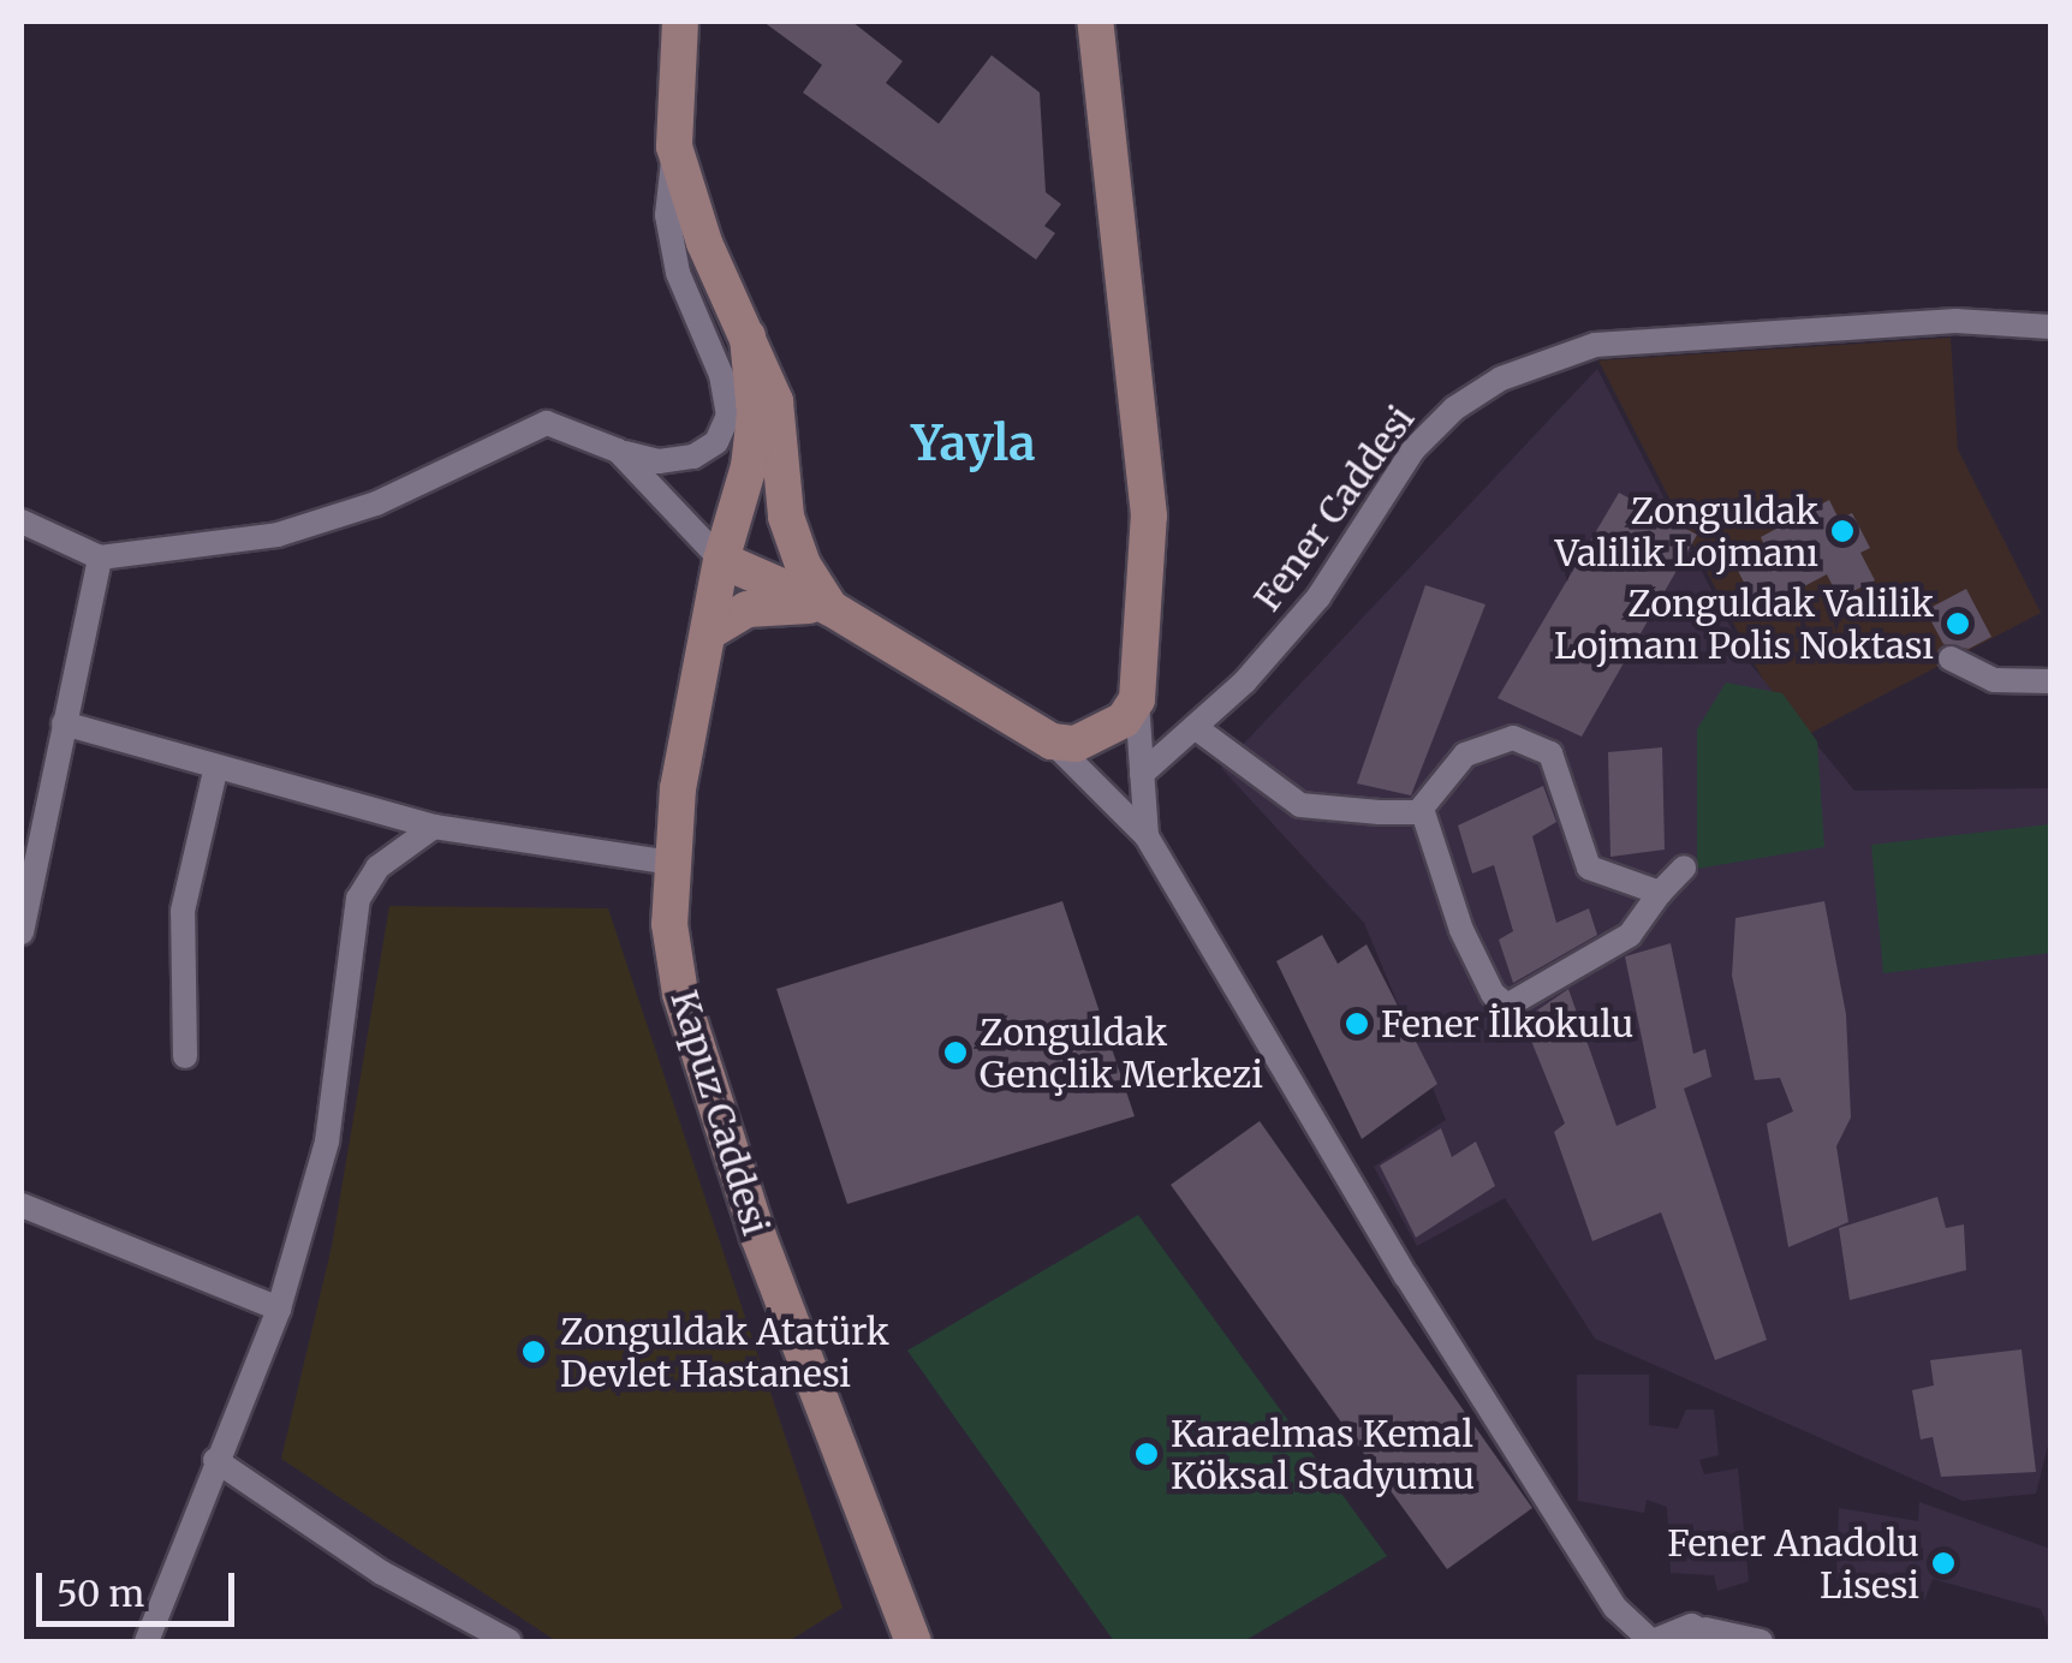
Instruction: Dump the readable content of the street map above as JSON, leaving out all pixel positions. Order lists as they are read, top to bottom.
{
  "streets": {
    "main road": ["Kapuz Caddesi"],
    "street": ["Fener Caddesi"]
  },
  "districts": ["Yayla"],
  "places": [
    "Zonguldak Valilik Lojmanı",
    "Zonguldak Valilik Lojmanı Polis Noktası",
    "Fener İlkokulu",
    "Zonguldak Gençlik Merkezi",
    "Zonguldak Atatürk Devlet Hastanesi",
    "Karaelmas Kemal Köksal Stadyumu",
    "Fener Anadolu Lisesi"
  ],
  "scale_bar": "50 m"
}
